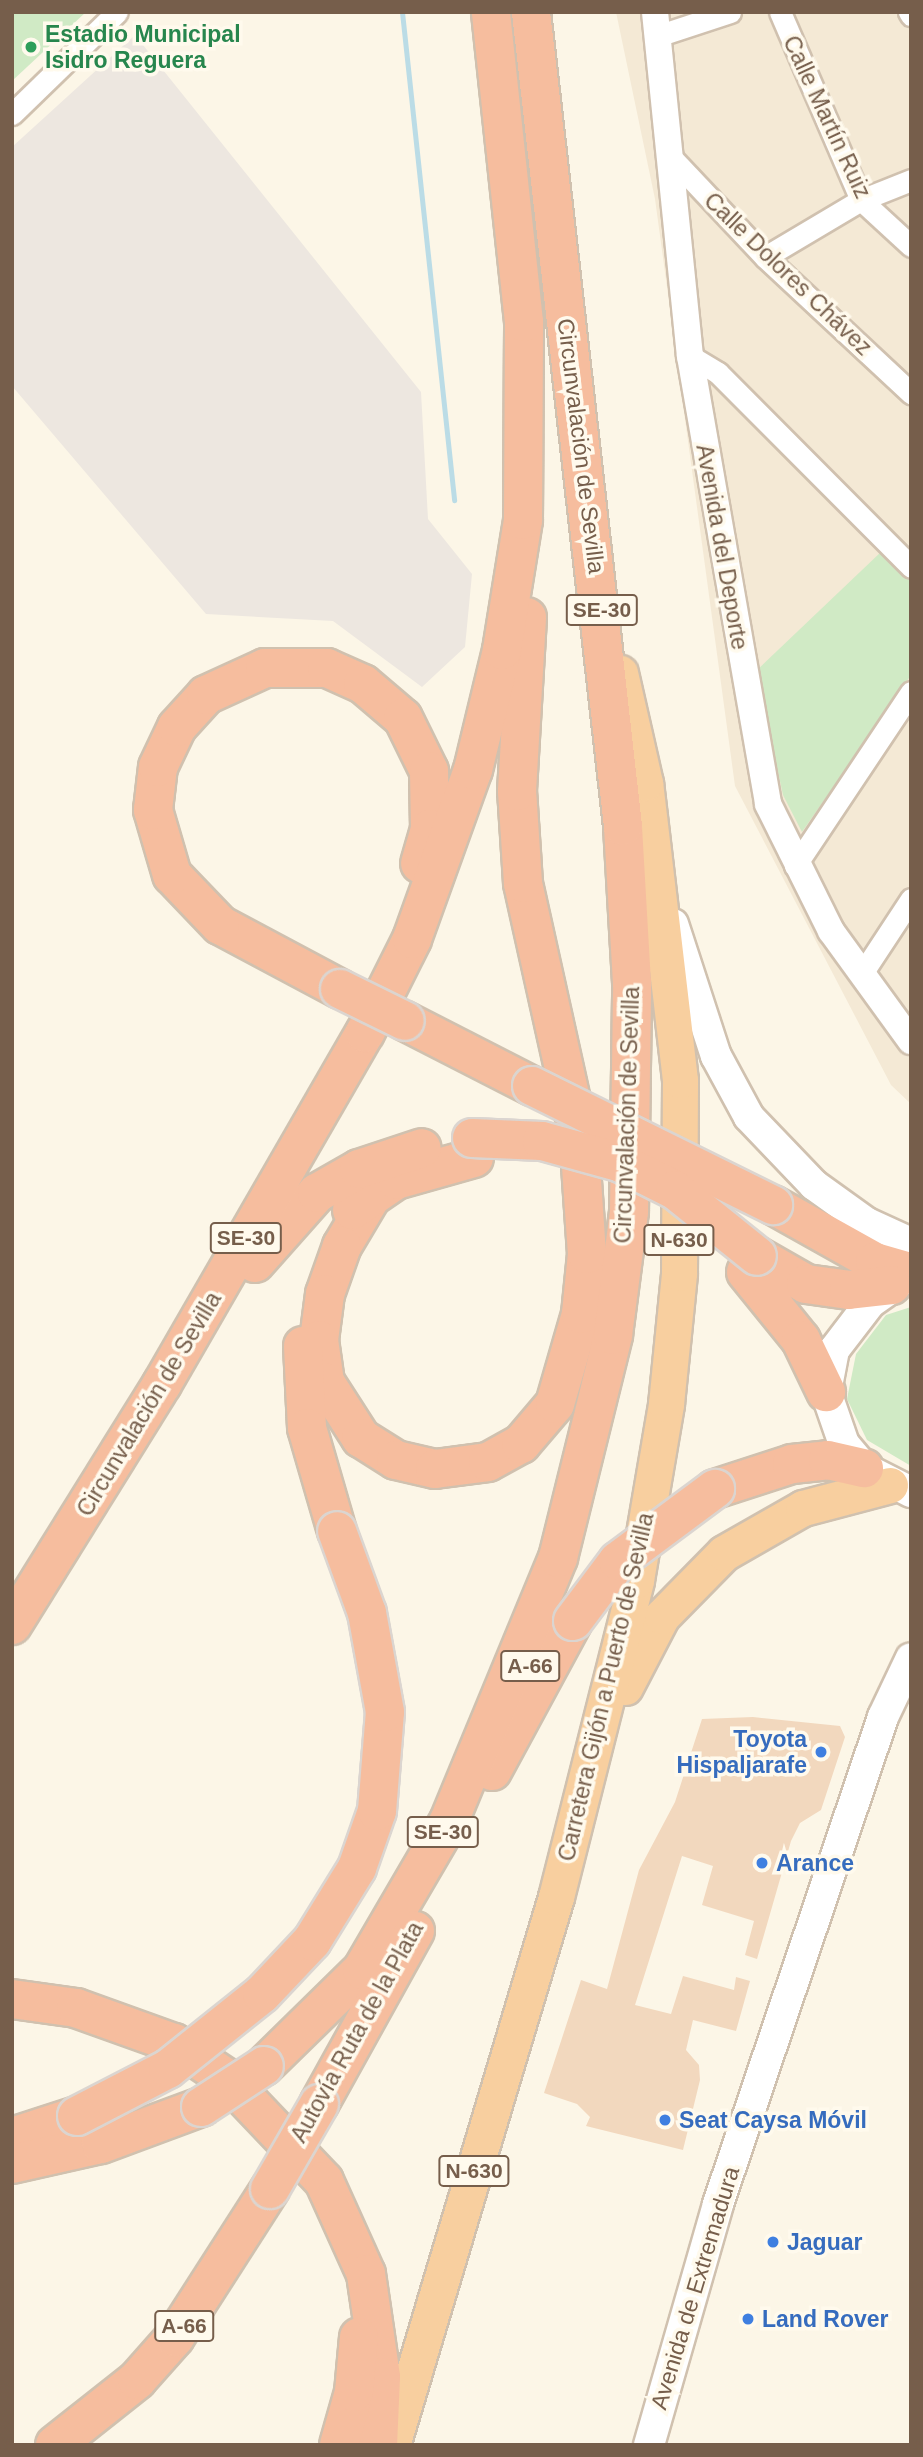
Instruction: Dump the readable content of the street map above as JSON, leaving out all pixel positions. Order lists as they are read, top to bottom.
{
  "streets": {
    "highway": [
      "Circunvalación de Sevilla",
      "SE-30",
      "N-630",
      "A-66",
      "Carretera Gijón a Puerto de Sevilla",
      "Autovía Ruta de la Plata"
    ],
    "main road": ["Avenida de Extremadura"],
    "street": ["Calle Martín Ruiz", "Calle Dolores Chávez", "Avenida del Deporte"]
  },
  "crossings": [
    ["Calle Dolores Chávez", "Avenida del Deporte"],
    ["Circunvalación de Sevilla", "Carretera Gijón a Puerto de Sevilla"],
    ["Circunvalación de Sevilla", "Autovía Ruta de la Plata"]
  ],
  "places": [
    "Estadio Municipal Isidro Reguera",
    "Toyota Hispaljarafe",
    "Arance",
    "Seat Caysa Móvil",
    "Jaguar",
    "Land Rover"
  ]
}
